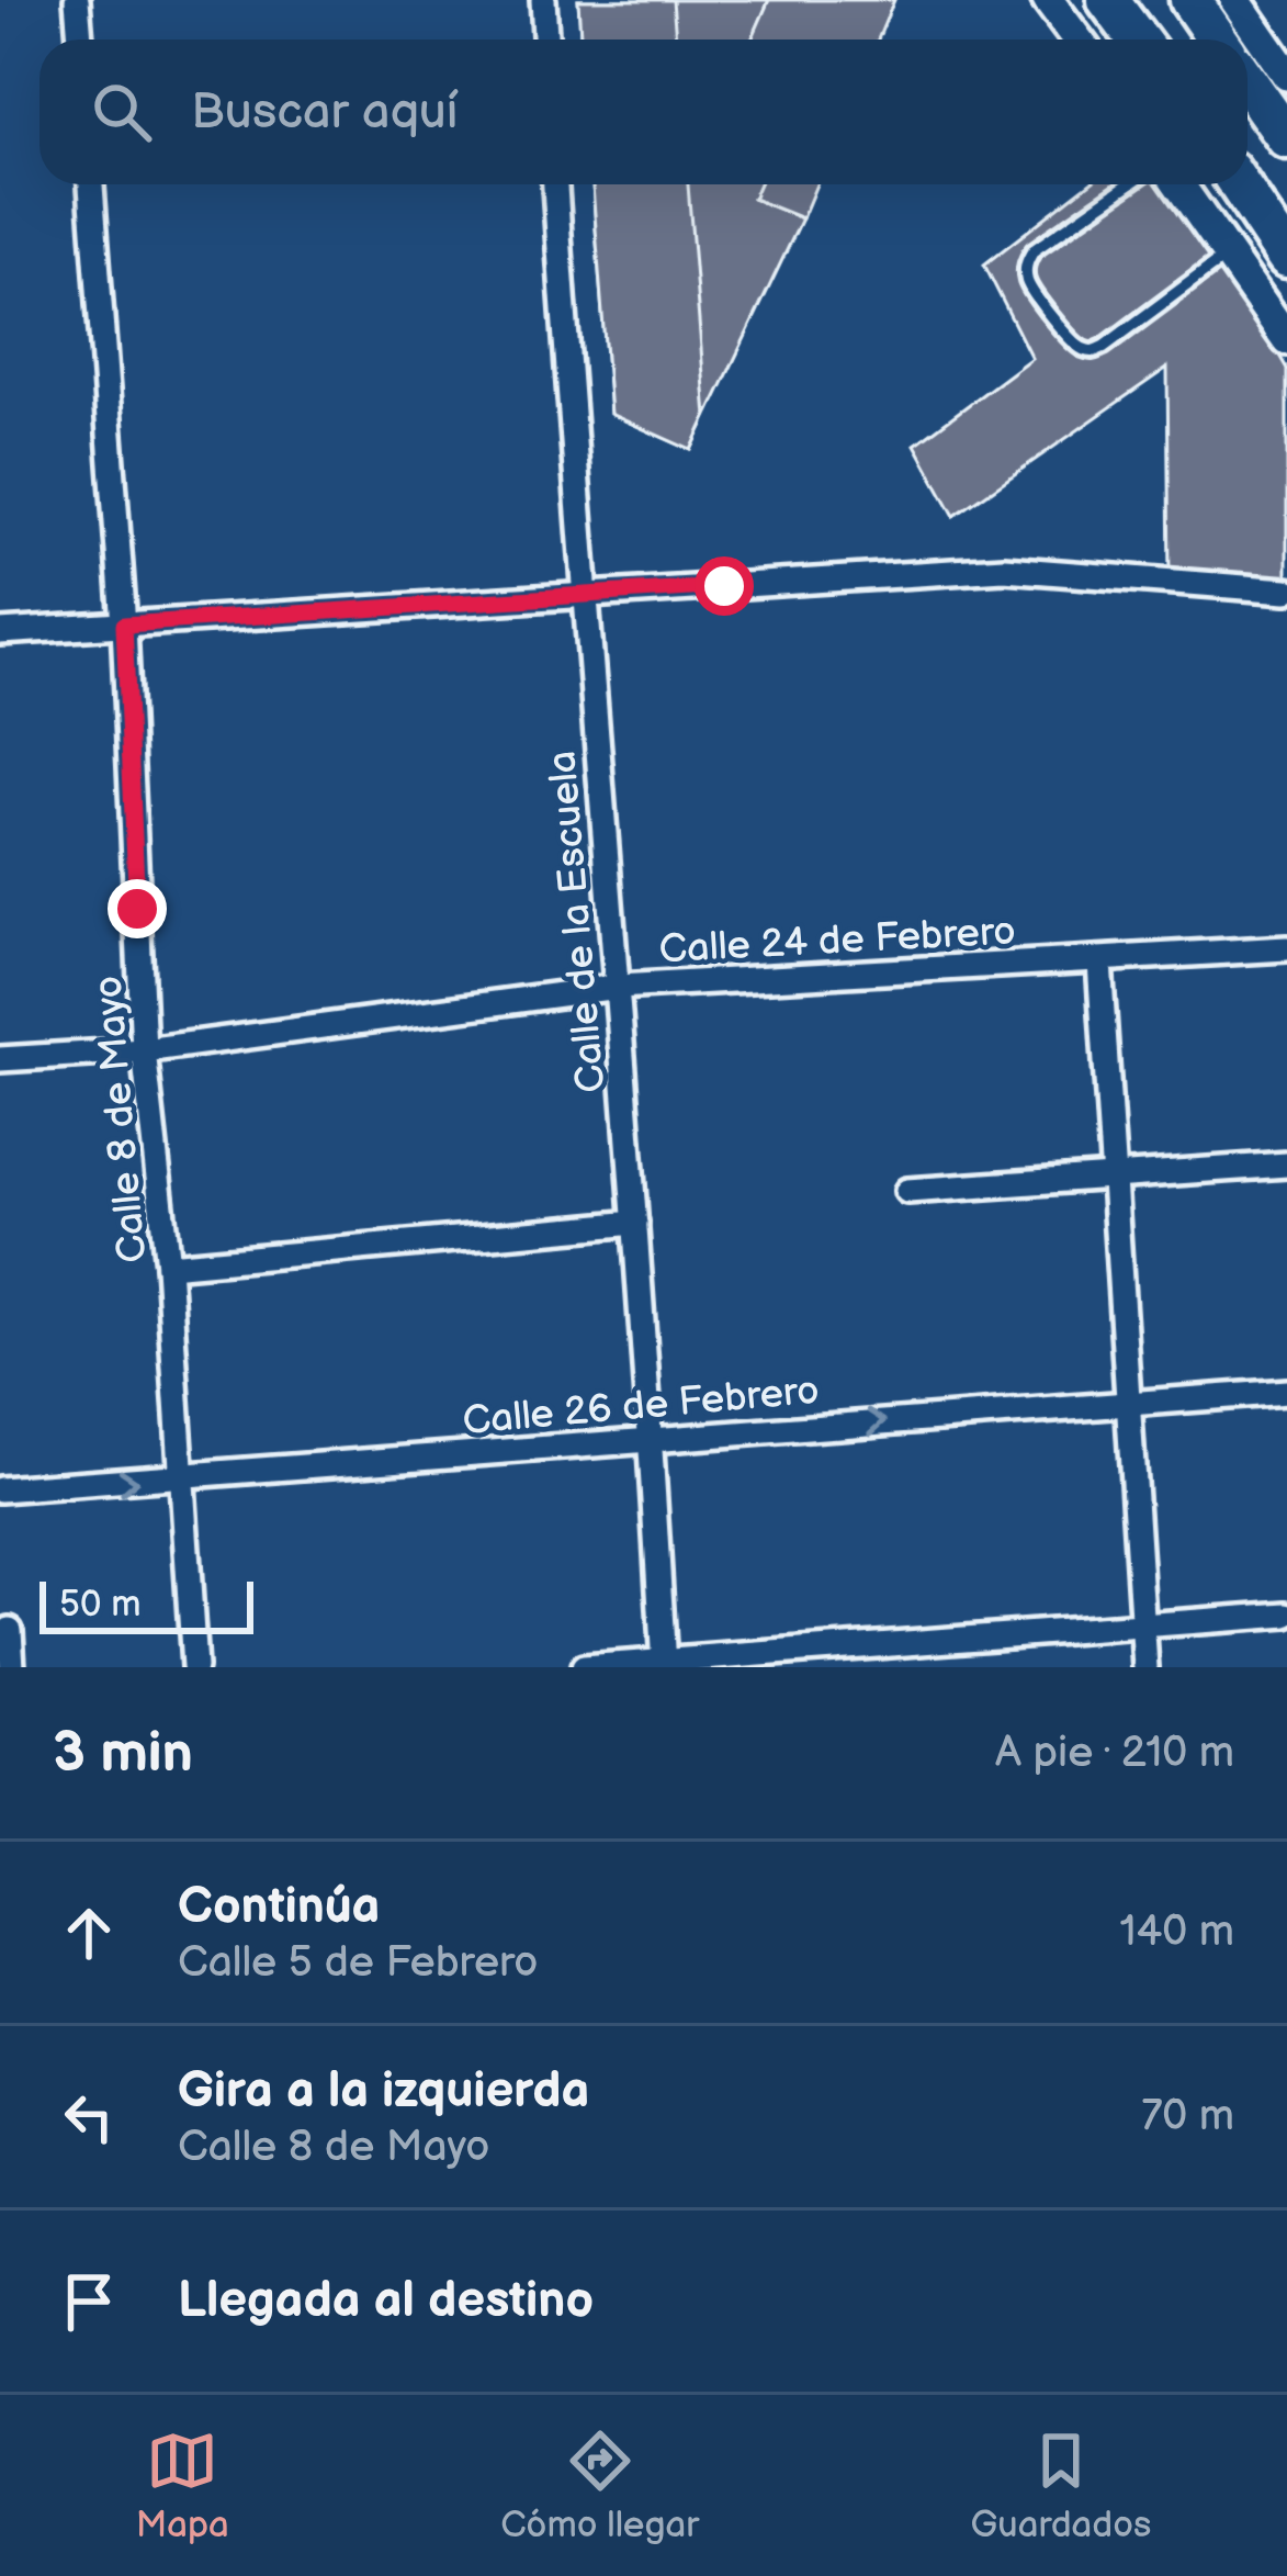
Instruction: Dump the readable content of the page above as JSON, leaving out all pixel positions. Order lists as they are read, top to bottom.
{
  "streets": {
    "street": [
      "Calle de la Escuela",
      "Calle 24 de Febrero",
      "Calle 8 de Mayo",
      "Calle 26 de Febrero"
    ]
  },
  "crossings": [
    ["Calle de la Escuela", "Calle 24 de Febrero"],
    ["Calle de la Escuela", "Calle 26 de Febrero"],
    ["Calle 24 de Febrero", "Calle 8 de Mayo"],
    ["Calle 8 de Mayo", "Calle 26 de Febrero"]
  ],
  "one_way": ["Calle 26 de Febrero"],
  "scale_bar": "50 m",
  "page": {
    "search": "Buscar aquí",
    "scale": "50 m",
    "heading": ["3 min", "A pie · 210 m"],
    "list": [
      ["Continúa", "Calle 5 de Febrero", "140 m"],
      ["Gira a la izquierda", "Calle 8 de Mayo", "70 m"],
      "Llegada al destino"
    ],
    "nav": ["Mapa", "Cómo llegar", "Guardados"]
  }
}
